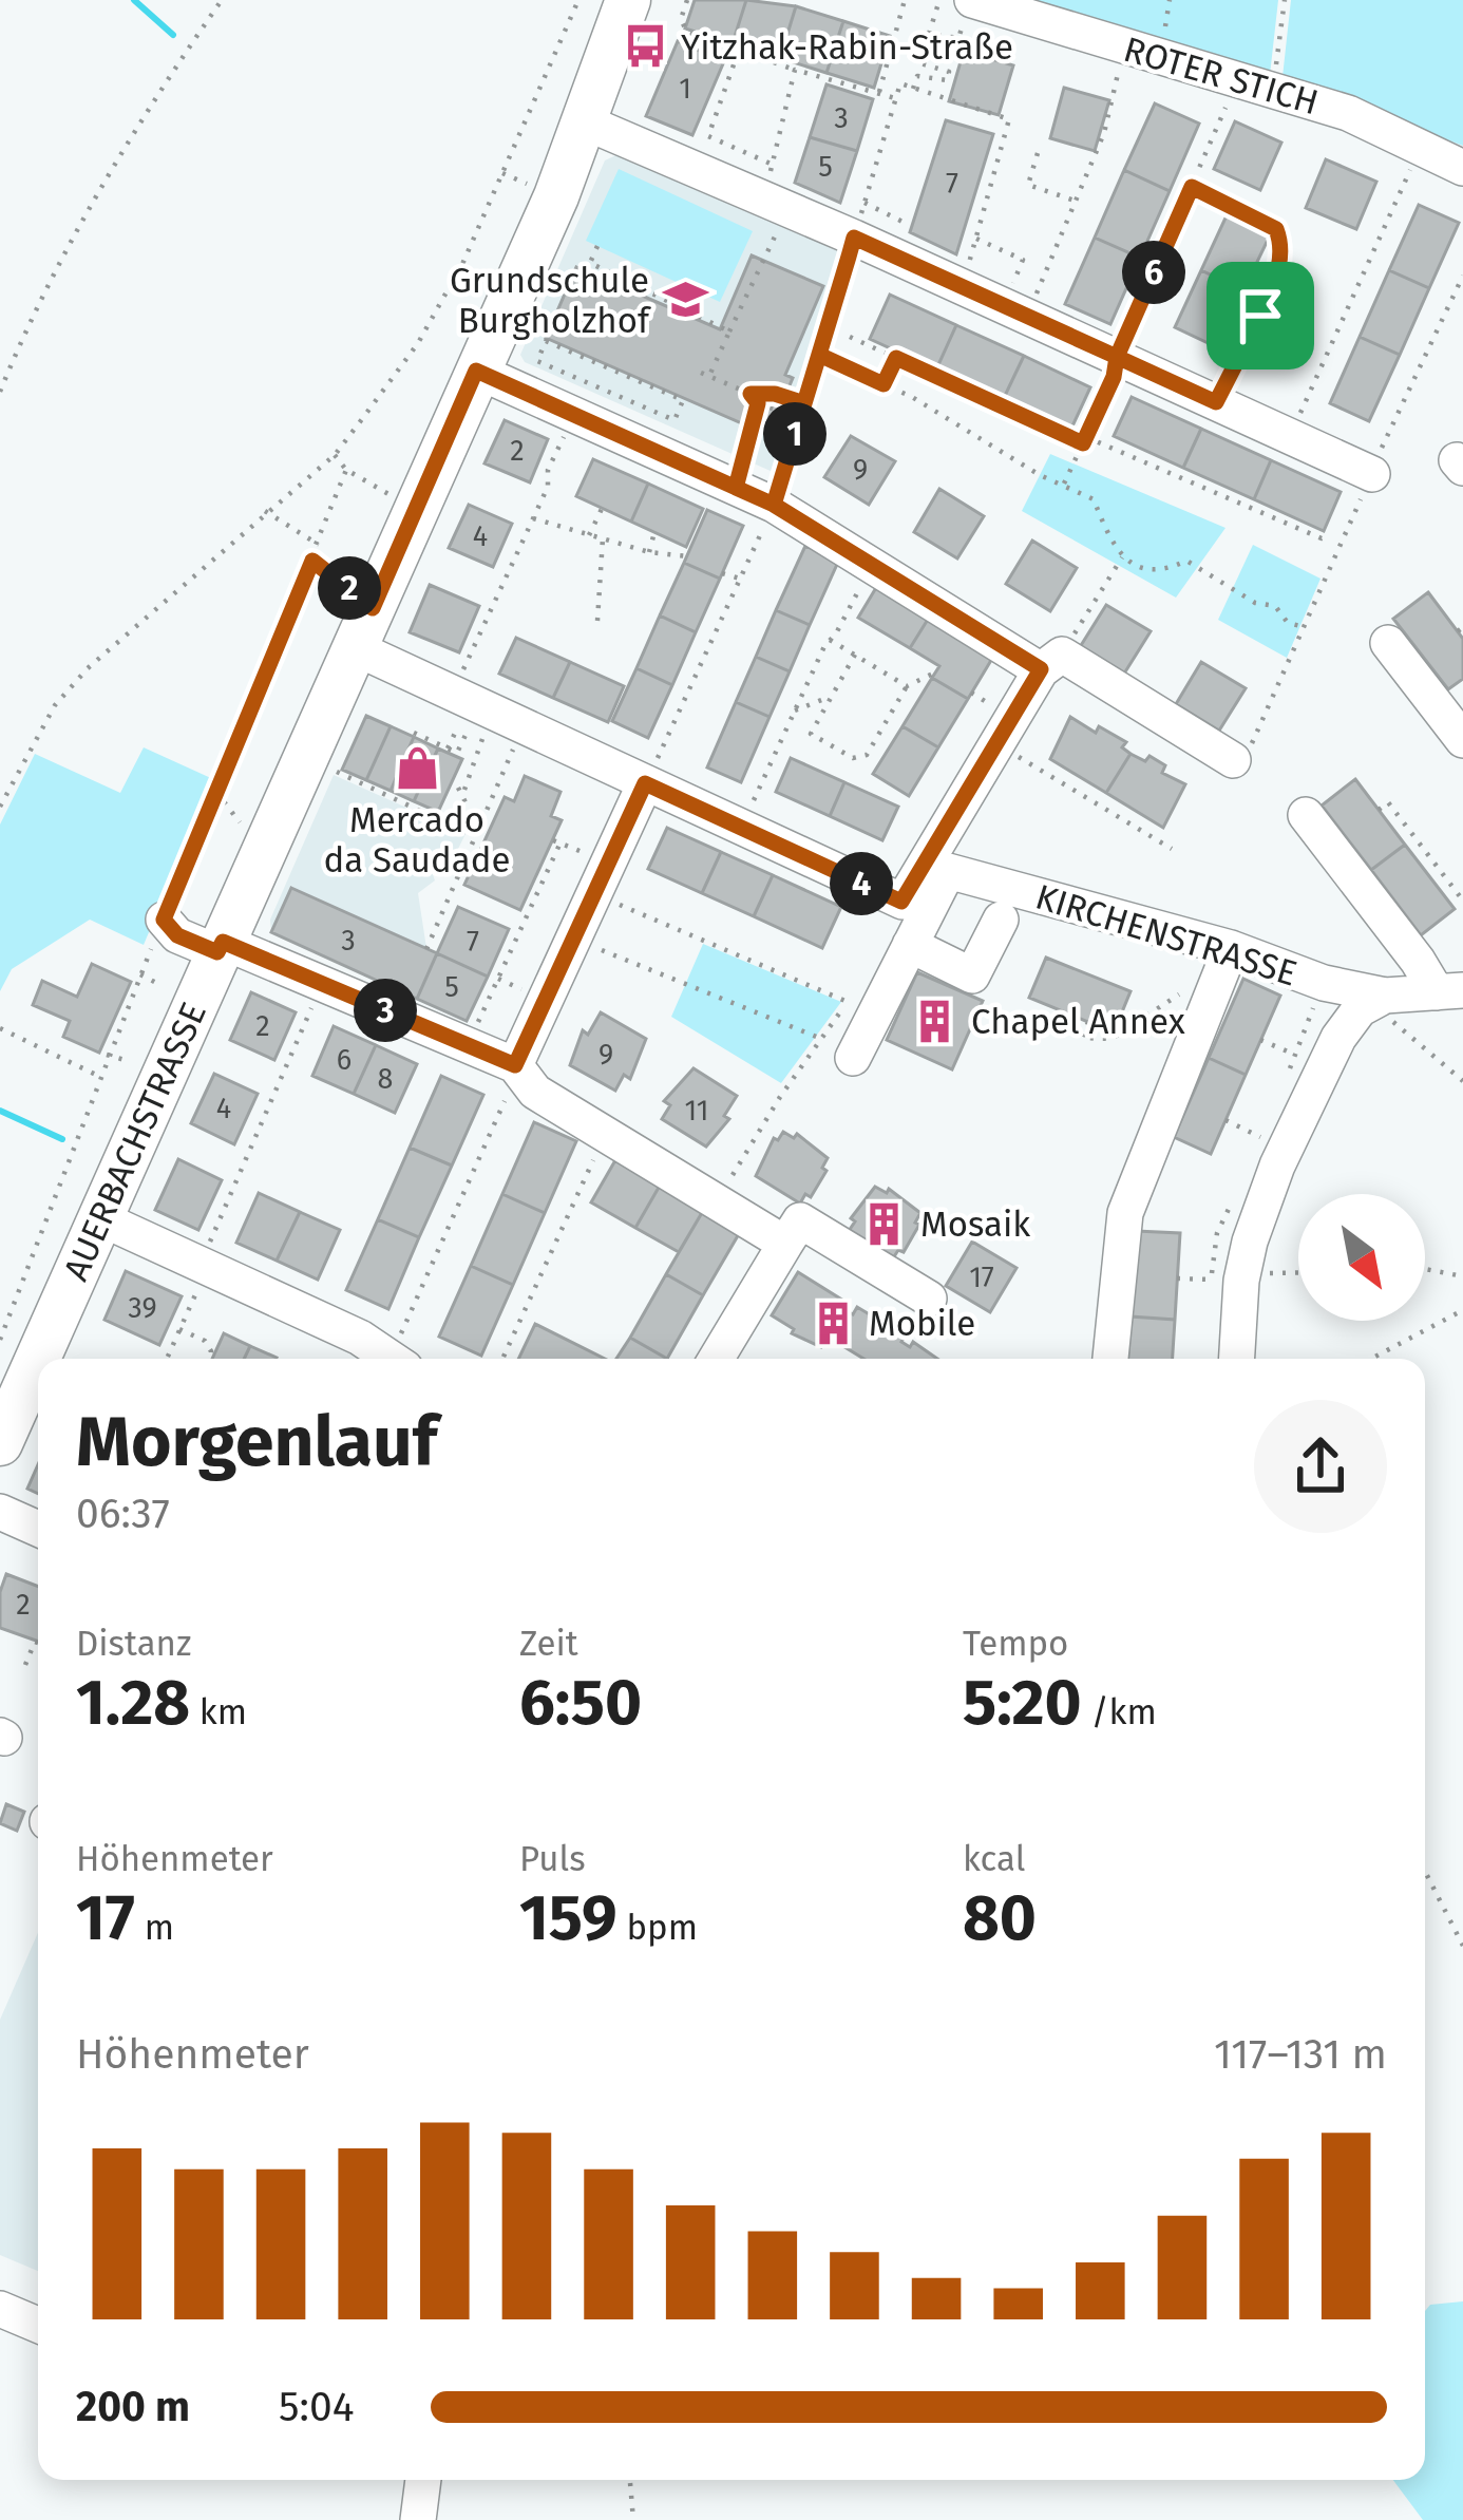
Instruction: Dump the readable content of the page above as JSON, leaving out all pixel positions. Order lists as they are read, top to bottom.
{
  "streets": {
    "main road": ["AUERBACHSTRASSE"],
    "street": ["ROTER STICH", "KIRCHENSTRASSE"]
  },
  "places": {
    "bus stop": ["Yitzhak-Rabin-Straße"],
    "school or university": ["Grundschule Burgholzhof"],
    "shop": ["Mercado da Saudade"],
    "building": ["Chapel Annex", "Mosaik", "Mobile"]
  },
  "house_numbers": [
    "1",
    "3",
    "5",
    "7",
    "2",
    "9",
    "4",
    "3",
    "7",
    "5",
    "2",
    "9",
    "6",
    "8",
    "4",
    "11",
    "17",
    "39",
    "2"
  ],
  "north": "bottom right",
  "page": {
    "pins": [
      "6",
      "1",
      "2",
      "4",
      "3"
    ],
    "heading": ["Morgenlauf", "06:37"],
    "stats": [
      ["Distanz", "1.28 km"],
      ["Zeit", "6:50"],
      ["Tempo", "5:20 /km"],
      ["Höhenmeter", "17 m"],
      ["Puls", "159 bpm"],
      ["kcal", "80"]
    ],
    "chart": ["Höhenmeter", "117–131 m"],
    "list": [
      {
        "name": "200 m",
        "note": "5:04"
      }
    ]
  }
}
